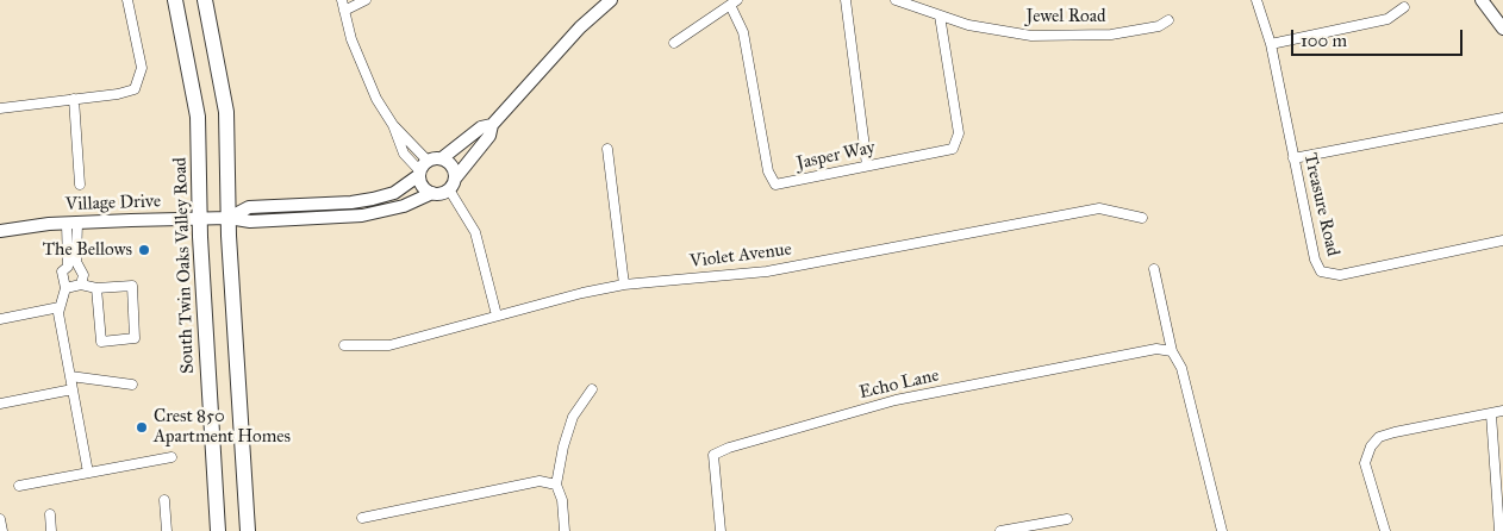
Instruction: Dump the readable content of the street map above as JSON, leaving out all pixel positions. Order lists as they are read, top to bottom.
{
  "streets": {
    "main road": ["South Twin Oaks Valley Road"],
    "street": [
      "Jewel Road",
      "Jasper Way",
      "Village Drive",
      "Treasure Road",
      "Violet Avenue",
      "Echo Lane"
    ]
  },
  "crossings": [
    ["Jewel Road", "Jasper Way"],
    ["Village Drive", "South Twin Oaks Valley Road"]
  ],
  "places": ["The Bellows", "Crest 850 Apartment Homes"],
  "scale_bar": "100 m"
}
